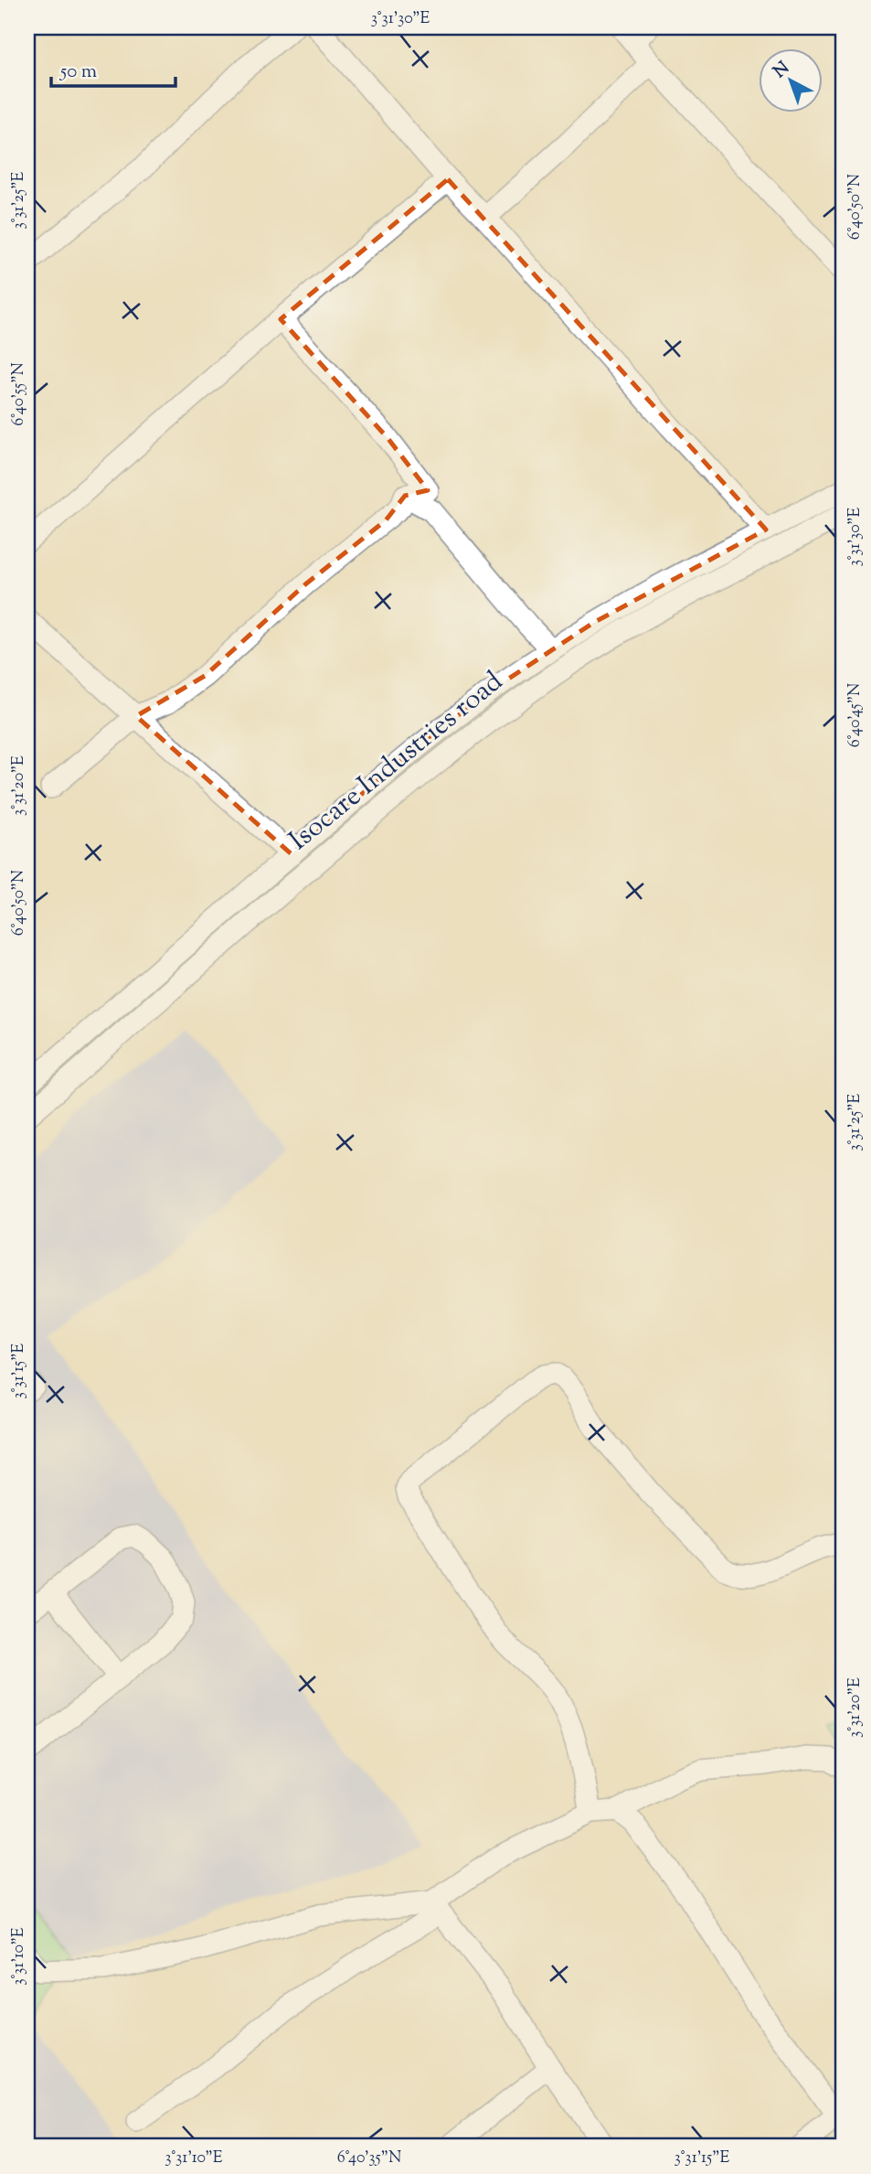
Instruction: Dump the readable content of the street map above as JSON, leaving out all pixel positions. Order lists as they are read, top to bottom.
{
  "streets": {
    "street": ["Isocare Industries road"]
  },
  "scale_bar": "50 m",
  "north": "top left",
  "coordinates": [
    "3°31'30\"E",
    "3°31'25\"E",
    "6°40'50\"N",
    "6°40'55\"N",
    "6°40'45\"N",
    "3°31'20\"E",
    "3°31'15\"E",
    "3°31'10\"E",
    "6°40'35\"N"
  ]
}
